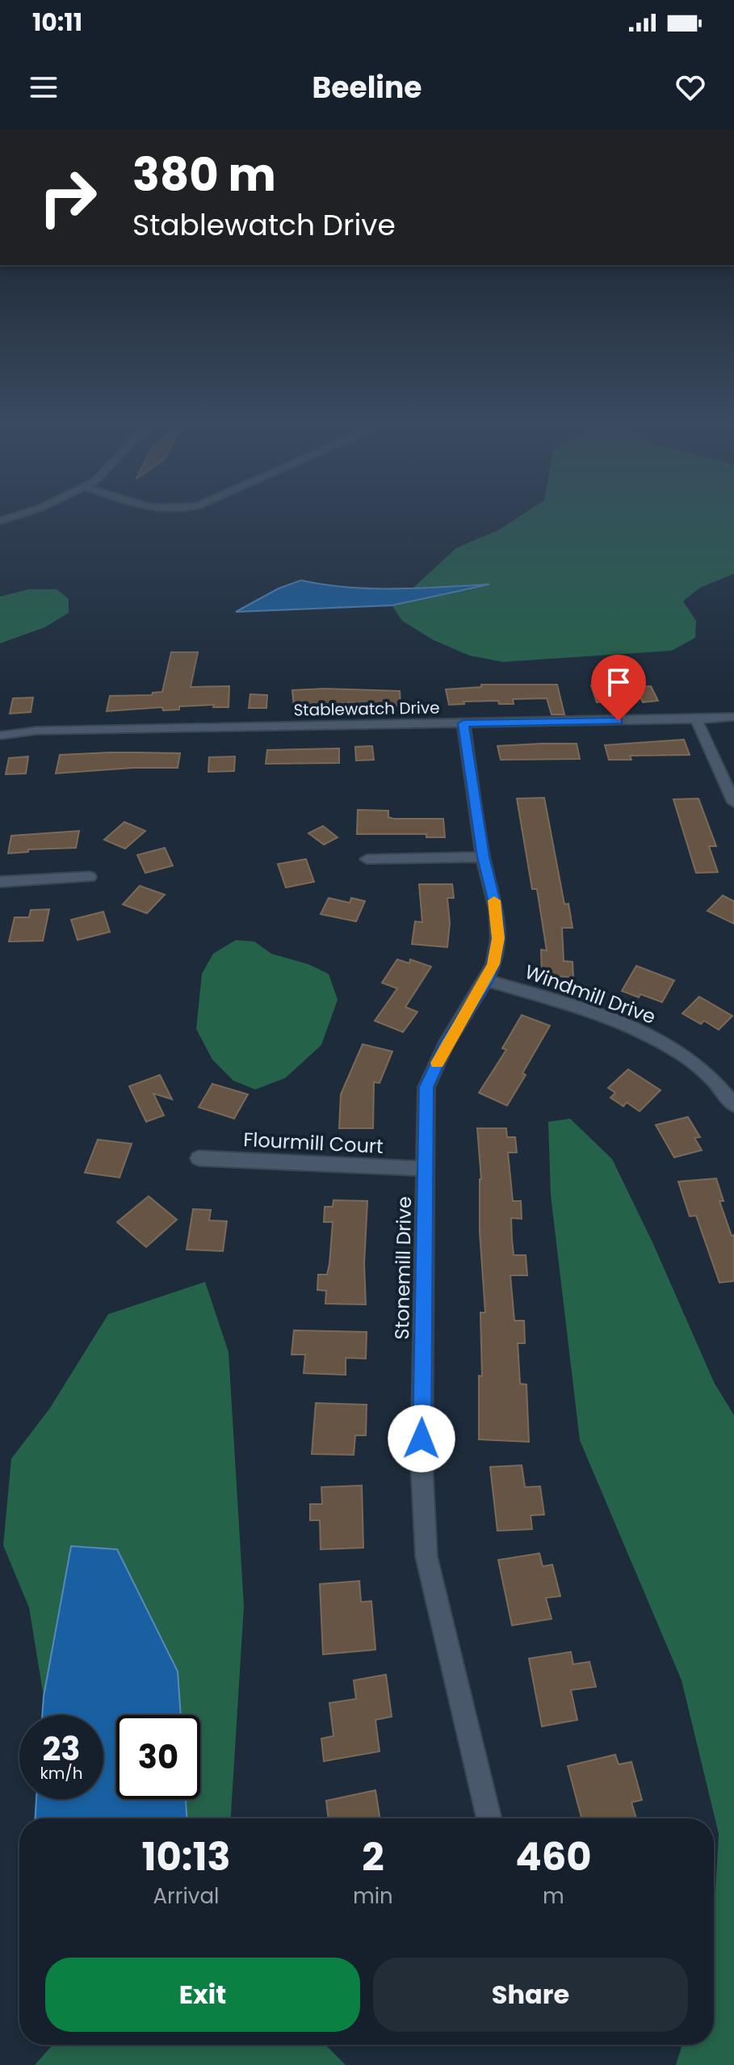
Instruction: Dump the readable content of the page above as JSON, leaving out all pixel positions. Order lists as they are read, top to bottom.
{
  "streets": {
    "street": [
      "Stablewatch Drive",
      "Windmill Drive",
      "Flourmill Court",
      "Stonemill Drive"
    ]
  },
  "crossings": [
    ["Stablewatch Drive", "Stonemill Drive"],
    ["Windmill Drive", "Stonemill Drive"],
    ["Flourmill Court", "Stonemill Drive"]
  ],
  "page": {
    "status": "10:11",
    "header": "Beeline",
    "turn": ["380 m", "Stablewatch Drive"],
    "speed": "23 km/h",
    "limit": "30",
    "eta": [
      "10:13",
      "Arrival",
      "2",
      "min",
      "460",
      "m"
    ],
    "buttons": ["Exit", "Share"]
  }
}
